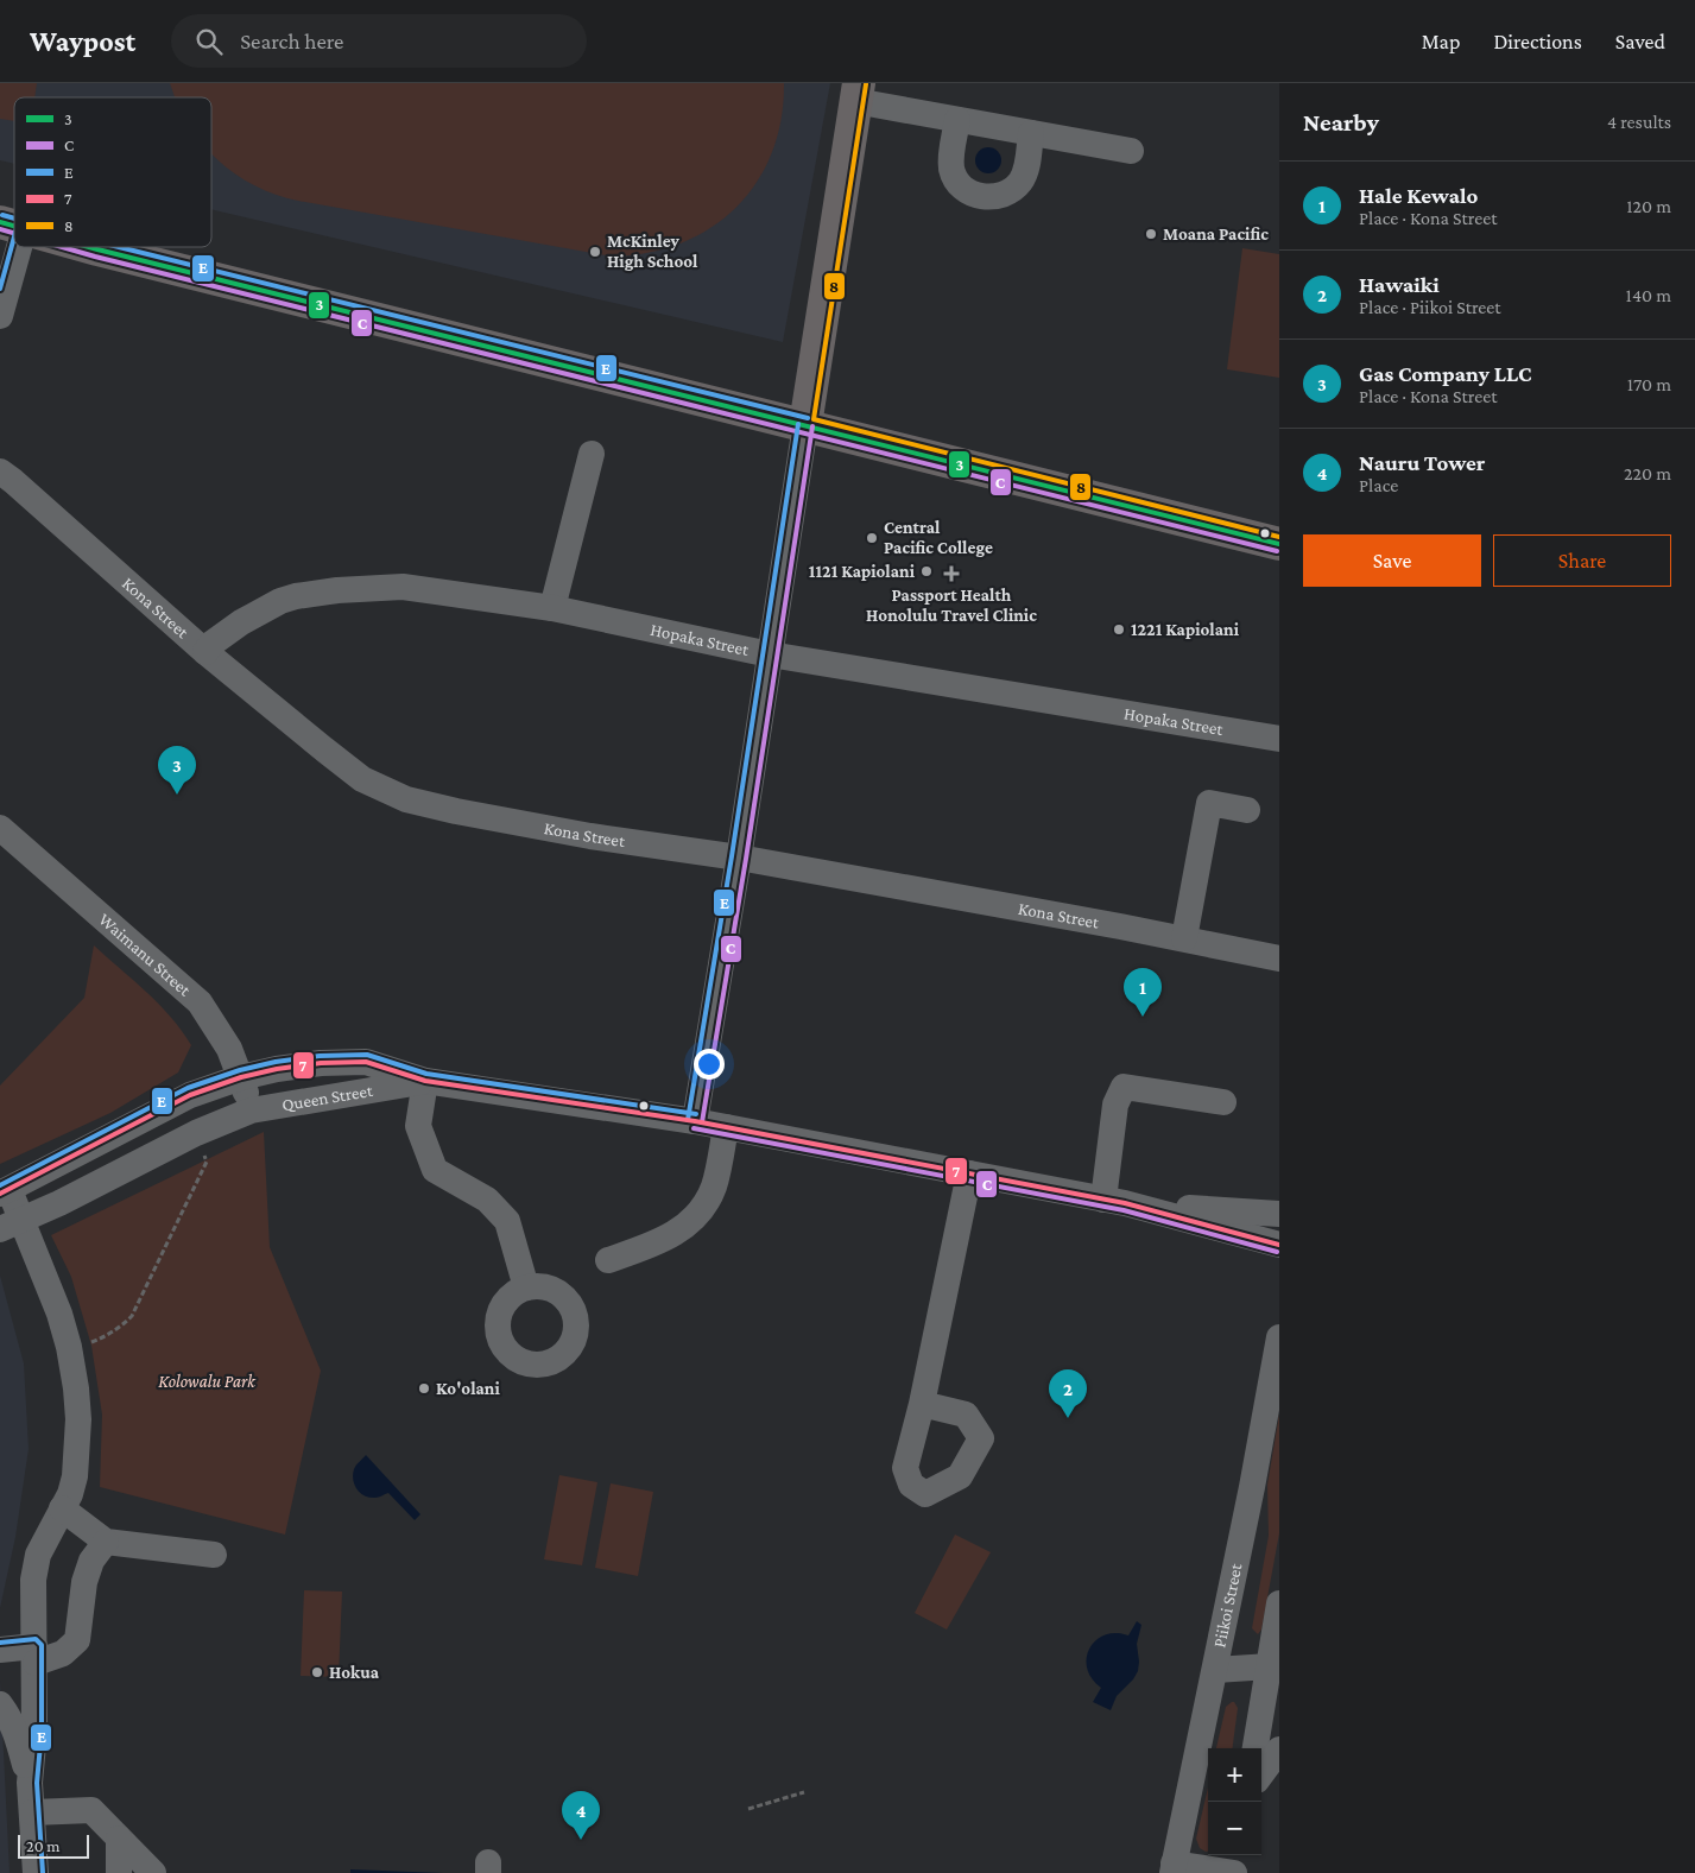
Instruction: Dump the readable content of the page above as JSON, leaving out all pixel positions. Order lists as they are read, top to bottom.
{
  "streets": {
    "street": [
      "Kona Street",
      "Hopaka Street",
      "Waimanu Street",
      "Queen Street",
      "Piikoi Street"
    ]
  },
  "crossings": [
    ["Kona Street", "Hopaka Street"],
    ["Waimanu Street", "Queen Street"]
  ],
  "parks": ["Kolowalu Park"],
  "places": {
    "other": [
      "Moana Pacific",
      "McKinley High School",
      "Central Pacific College",
      "1121 Kapiolani",
      "1221 Kapiolani",
      "Ko'olani",
      "Hokua"
    ],
    "health": ["Passport Health Honolulu Travel Clinic"]
  },
  "lines": [
    "transit line 8",
    "transit line E",
    "transit line 3",
    "transit line C",
    "transit line 7"
  ],
  "legend": [
    "3",
    "C",
    "E",
    "7",
    "8"
  ],
  "scale_bar": "20 m",
  "page": {
    "header": "Waypost",
    "search": "Search here",
    "nav": ["Map", "Directions", "Saved"],
    "heading": ["Nearby", "4 results"],
    "list": [
      {
        "mark": "1",
        "name": "Hale Kewalo",
        "note": "Place · Kona Street",
        "value": "120 m"
      },
      {
        "mark": "2",
        "name": "Hawaiki",
        "note": "Place · Piikoi Street",
        "value": "140 m"
      },
      {
        "mark": "3",
        "name": "Gas Company LLC",
        "note": "Place · Kona Street",
        "value": "170 m"
      },
      {
        "mark": "4",
        "name": "Nauru Tower",
        "note": "Place",
        "value": "220 m"
      }
    ],
    "buttons": ["Save", "Share"],
    "pins": [
      "3",
      "1",
      "2",
      "4"
    ],
    "map_buttons": ["+", "−"],
    "scale": "20 m"
  }
}
